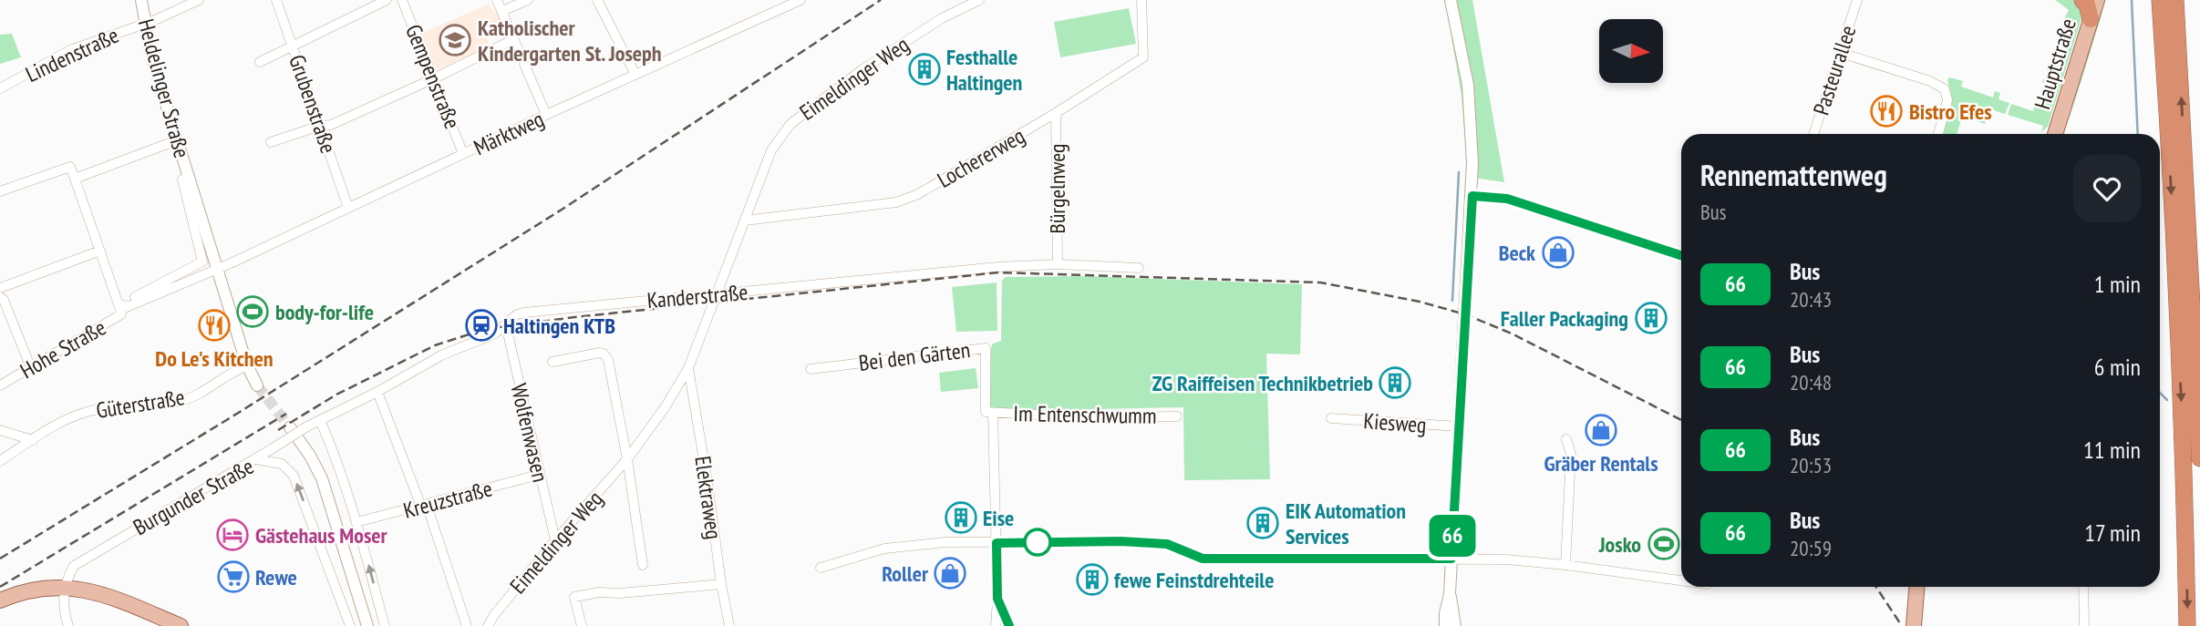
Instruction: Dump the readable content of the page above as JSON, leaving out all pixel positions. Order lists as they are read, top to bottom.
{
  "streets": {
    "main road": ["Hauptstraße"],
    "street": [
      "Lindenstraße",
      "Pasteurallee",
      "Gempenstraße",
      "Eimeldinger Weg",
      "Heldelinger Straße",
      "Grubenstraße",
      "Märktweg",
      "Lochererweg",
      "Bürgelnweg",
      "Kanderstraße",
      "Hohe Straße",
      "Bei den Gärten",
      "Güterstraße",
      "Im Entenschwumm",
      "Kiesweg",
      "Wolfenwasen",
      "Burgunder Straße",
      "Elektraweg",
      "Kreuzstraße"
    ]
  },
  "crossings": [
    ["Lindenstraße", "Heldelinger Straße"],
    ["Gempenstraße", "Märktweg"],
    ["Eimeldinger Weg", "Lochererweg"],
    ["Eimeldinger Weg", "Kanderstraße"],
    ["Eimeldinger Weg", "Wolfenwasen"],
    ["Eimeldinger Weg", "Elektraweg"],
    ["Heldelinger Straße", "Märktweg"],
    ["Heldelinger Straße", "Hohe Straße"],
    ["Heldelinger Straße", "Güterstraße"],
    ["Grubenstraße", "Märktweg"],
    ["Märktweg", "Hohe Straße"],
    ["Lochererweg", "Bürgelnweg"],
    ["Bürgelnweg", "Kanderstraße"],
    ["Kanderstraße", "Wolfenwasen"],
    ["Kanderstraße", "Burgunder Straße"],
    ["Bei den Gärten", "Im Entenschwumm"],
    ["Wolfenwasen", "Kreuzstraße"]
  ],
  "places": {
    "school or university": ["Katholischer Kindergarten St. Joseph"],
    "building": [
      "Festhalle Haltingen",
      "Faller Packaging",
      "ZG Raiffeisen Technikbetrieb",
      "Eise",
      "EIK Automation Services",
      "fewe Feinstdrehteile"
    ],
    "restaurant": ["Bistro Efes", "Do Le's Kitchen"],
    "shop": ["Beck", "Gräber Rentals", "Roller"],
    "sports": ["body-for-life", "Josko"],
    "station": ["Haltingen KTB"],
    "hotel": ["Gästehaus Moser"],
    "supermarket": ["Rewe"]
  },
  "lines": ["bus line 66"],
  "north": "right",
  "page": {
    "on_map": "66",
    "heading": ["Rennemattenweg", "Bus"],
    "list": [
      {
        "mark": "66",
        "name": "Bus",
        "note": "20:43",
        "value": "1 min"
      },
      {
        "mark": "66",
        "name": "Bus",
        "note": "20:48",
        "value": "6 min"
      },
      {
        "mark": "66",
        "name": "Bus",
        "note": "20:53",
        "value": "11 min"
      },
      {
        "mark": "66",
        "name": "Bus",
        "note": "20:59",
        "value": "17 min"
      }
    ]
  }
}
